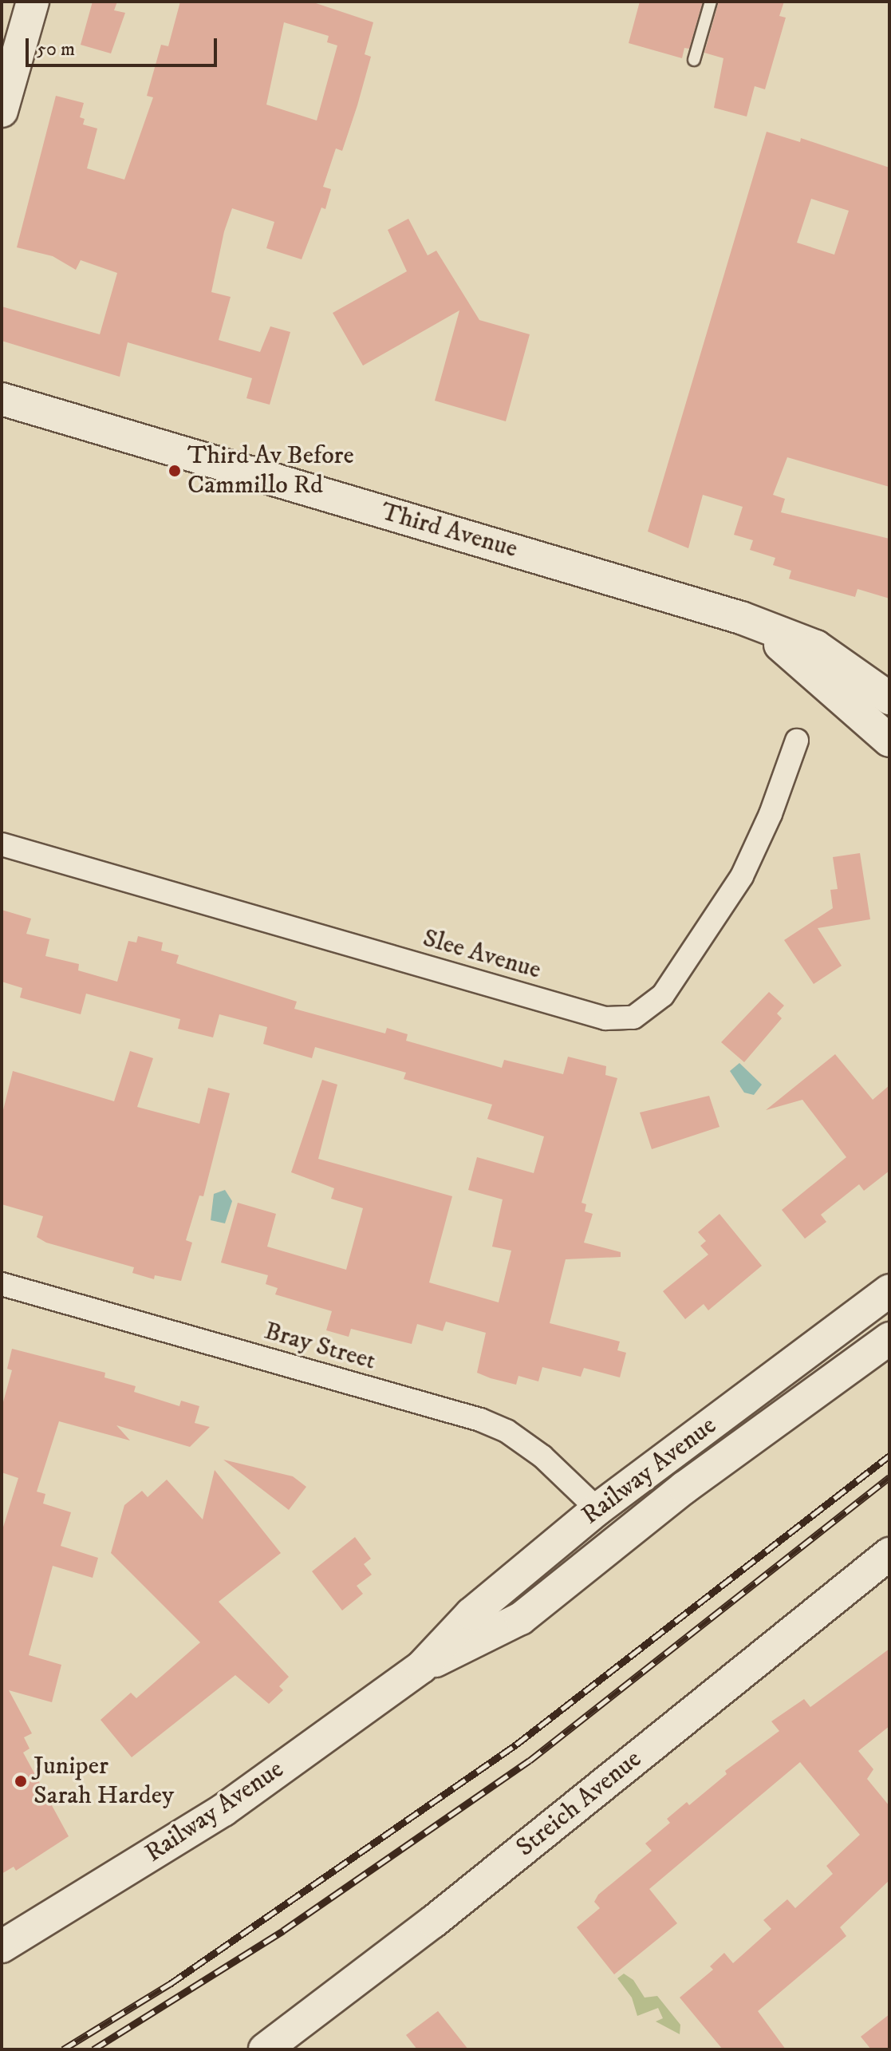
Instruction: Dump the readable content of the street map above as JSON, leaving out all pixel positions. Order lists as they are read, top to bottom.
{
  "streets": {
    "main road": ["Third Avenue", "Railway Avenue", "Streich Avenue"],
    "street": ["Slee Avenue", "Bray Street"]
  },
  "crossings": [
    ["Bray Street", "Railway Avenue"]
  ],
  "places": ["Third Av Before Cammillo Rd", "Juniper Sarah Hardey"],
  "scale_bar": "50 m"
}
